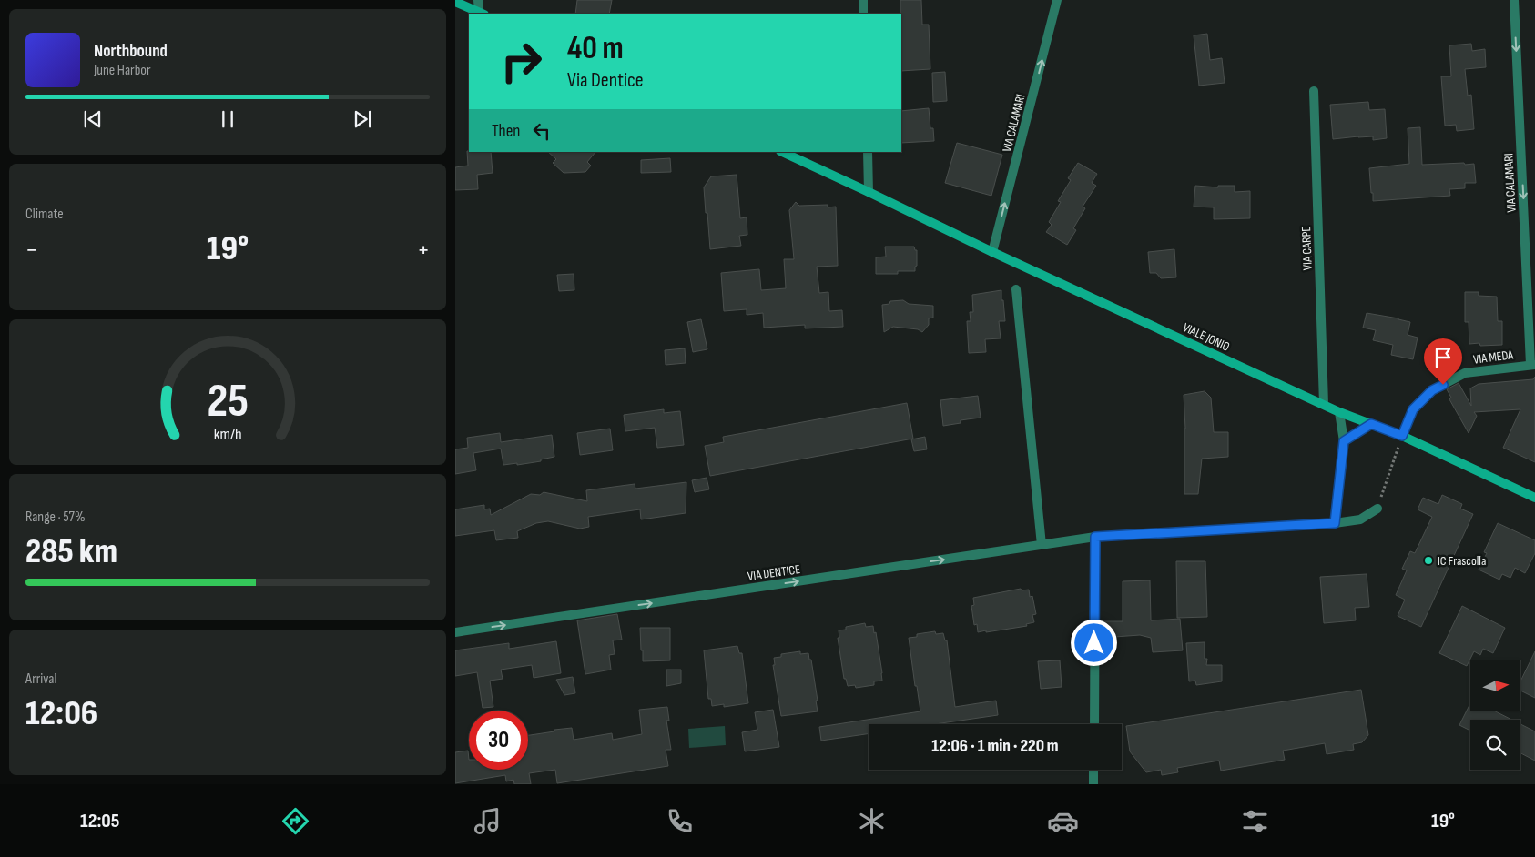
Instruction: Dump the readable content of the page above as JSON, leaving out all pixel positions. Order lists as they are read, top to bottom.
{
  "streets": {
    "street": [
      "VIA CALAMARI",
      "VIA CARPE",
      "VIALE JONIO",
      "VIA MEDA",
      "VIA DENTICE"
    ]
  },
  "crossings": [
    ["VIA CALAMARI", "VIALE JONIO"],
    ["VIA CALAMARI", "VIA MEDA"],
    ["VIA CARPE", "VIALE JONIO"],
    ["VIALE JONIO", "VIA MEDA"]
  ],
  "one_way": ["VIA DENTICE"],
  "places": ["IC Frascolla"],
  "north": "right",
  "page": {
    "turn": ["40 m", "Via Dentice"],
    "song": ["Northbound", "June Harbor"],
    "then": "Then",
    "tile": [
      "Climate",
      ["Range · 57%", "285 km"],
      ["Arrival", "12:06"]
    ],
    "heat": ["−", "19°", "+"],
    "limit": "30",
    "trip": "12:06 · 1 min · 220 m",
    "tabs": ["12:05", "19°"],
    "gauge": ["25", "km/h"]
  }
}
